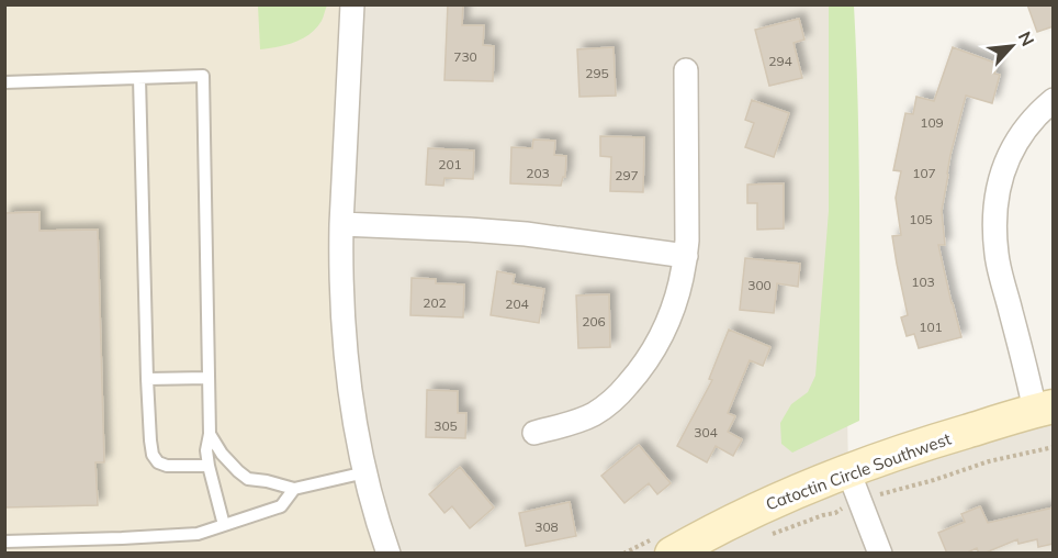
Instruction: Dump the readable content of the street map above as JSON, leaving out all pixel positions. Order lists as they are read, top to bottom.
{
  "streets": {
    "main road": ["Catoctin Circle Southwest"]
  },
  "house_numbers": [
    "730",
    "294",
    "295",
    "109",
    "201",
    "203",
    "107",
    "297",
    "105",
    "103",
    "300",
    "202",
    "204",
    "206",
    "101",
    "305",
    "304",
    "308"
  ],
  "north": "top right"
}
